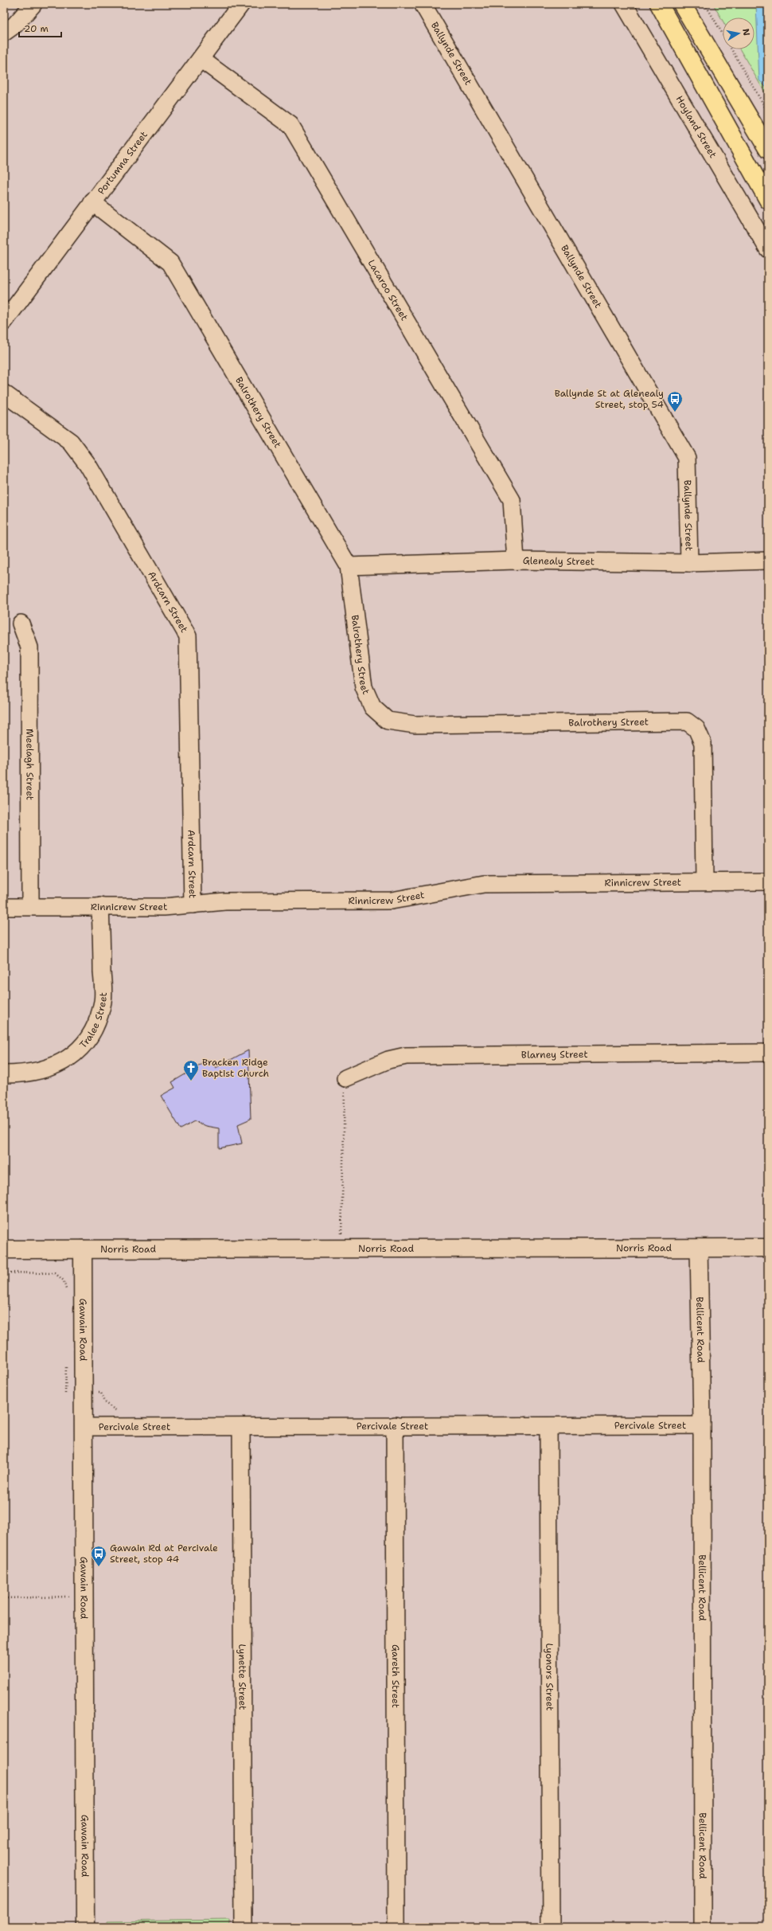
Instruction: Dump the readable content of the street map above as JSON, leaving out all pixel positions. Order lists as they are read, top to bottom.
{
  "streets": {
    "main road": ["Norris Road", "Gawain Road"],
    "street": [
      "Ballynde Street",
      "Hoyland Street",
      "Portumna Street",
      "Lacaroo Street",
      "Balrothery Street",
      "Glenealy Street",
      "Ardcarn Street",
      "Meelagh Street",
      "Rinnicrew Street",
      "Tralee Street",
      "Blarney Street",
      "Bellicent Road",
      "Percivale Street",
      "Gareth Street",
      "Lynette Street",
      "Lyonors Street"
    ]
  },
  "crossings": [
    ["Ballynde Street", "Glenealy Street"],
    ["Portumna Street", "Lacaroo Street"],
    ["Portumna Street", "Balrothery Street"],
    ["Lacaroo Street", "Glenealy Street"],
    ["Balrothery Street", "Glenealy Street"],
    ["Balrothery Street", "Rinnicrew Street"],
    ["Ardcarn Street", "Rinnicrew Street"],
    ["Meelagh Street", "Rinnicrew Street"],
    ["Rinnicrew Street", "Tralee Street"],
    ["Norris Road", "Bellicent Road"],
    ["Norris Road", "Gawain Road"],
    ["Bellicent Road", "Percivale Street"],
    ["Gawain Road", "Percivale Street"],
    ["Percivale Street", "Gareth Street"],
    ["Percivale Street", "Lynette Street"],
    ["Percivale Street", "Lyonors Street"]
  ],
  "places": {
    "bus stop": ["Ballynde St at Glenealy Street, stop 54", "Gawain Rd at Percivale Street, stop 44"],
    "church": ["Bracken Ridge Baptist Church"]
  },
  "scale_bar": "20 m",
  "north": "right"
}
